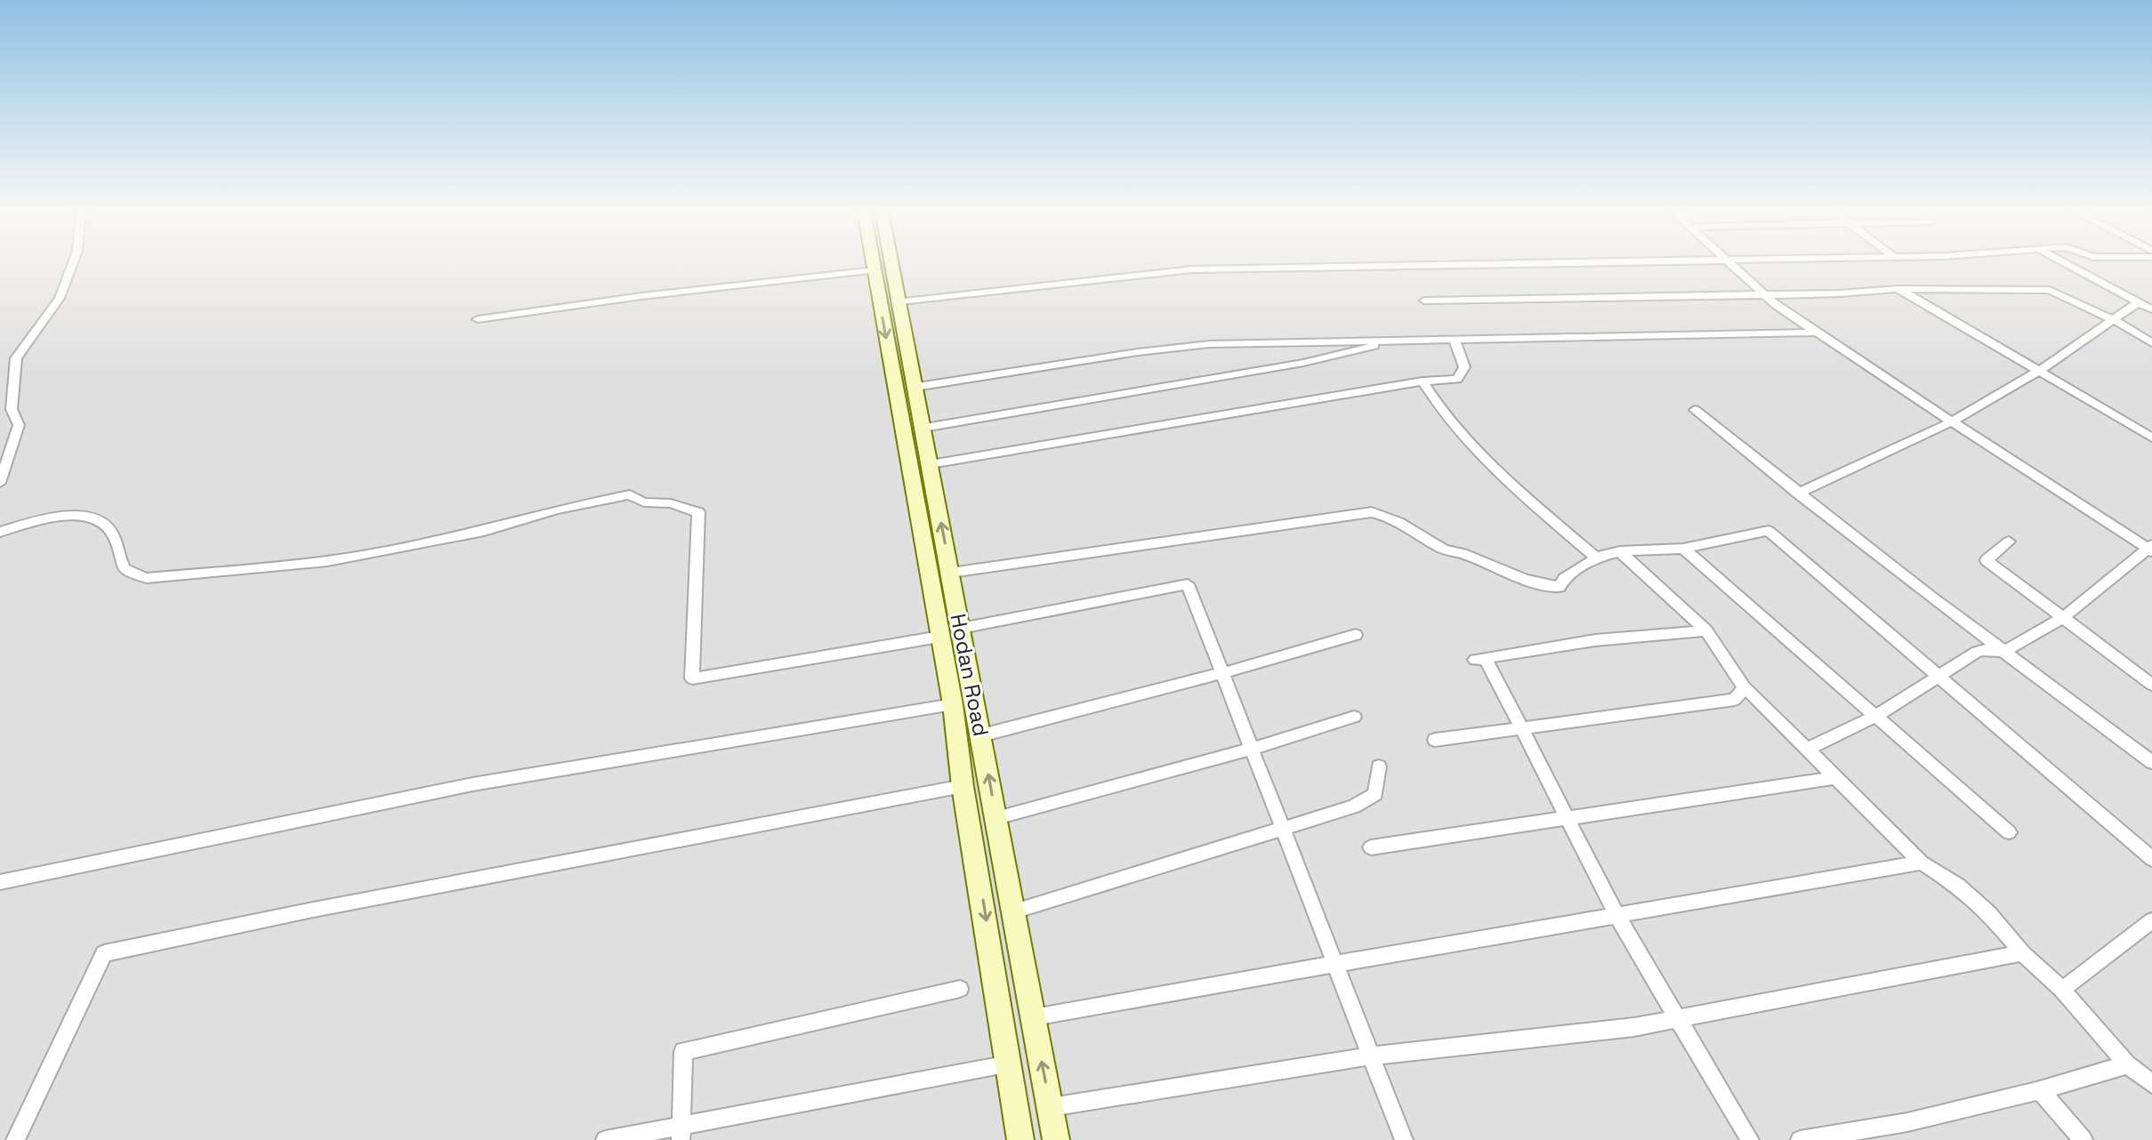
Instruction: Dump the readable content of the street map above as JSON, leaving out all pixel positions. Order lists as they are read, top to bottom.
{
  "streets": {
    "main road": ["Hodan Road"]
  }
}
